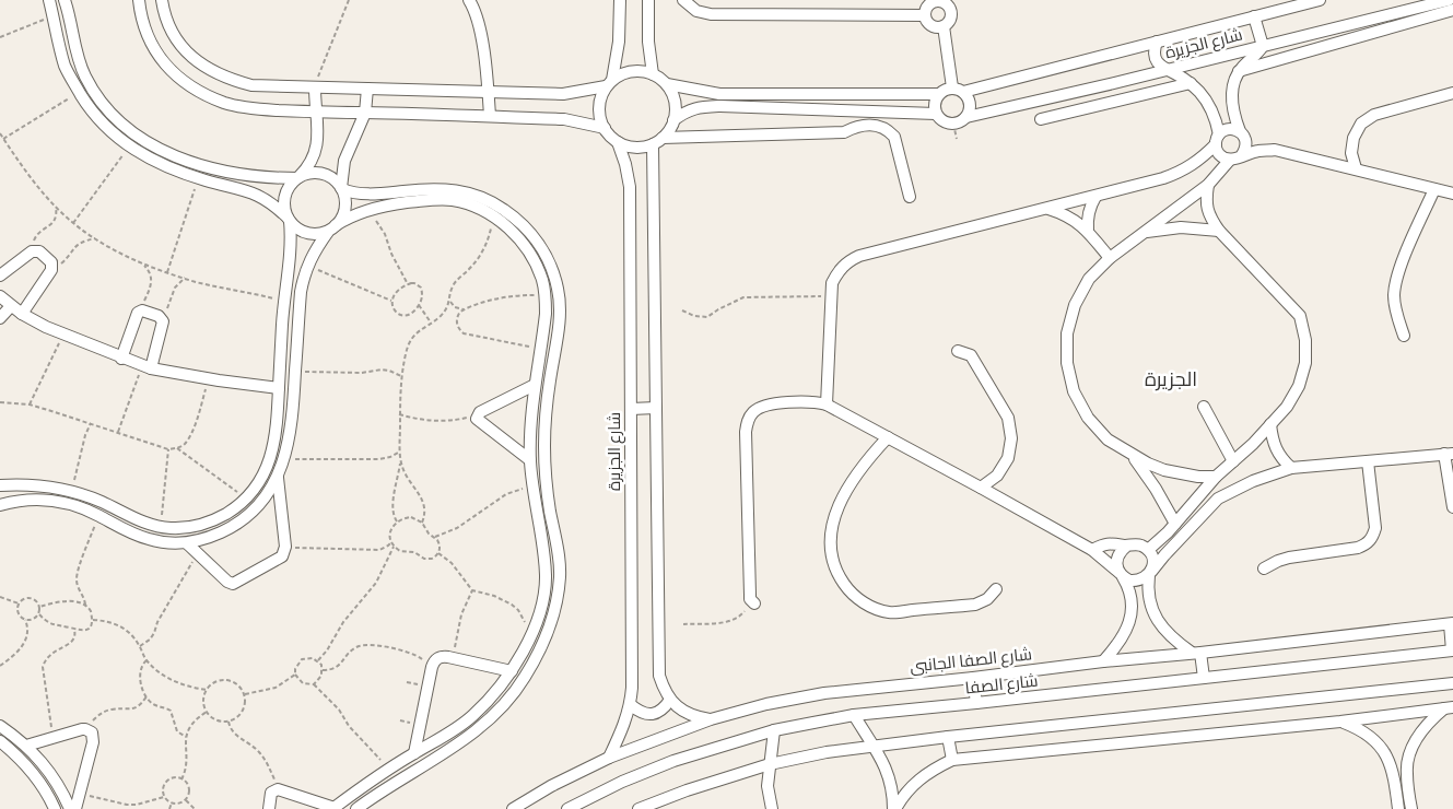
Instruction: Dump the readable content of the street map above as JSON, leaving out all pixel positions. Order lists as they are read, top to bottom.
{
  "streets": {
    "street": ["شارع الجزيرة", "شارع الصفا الجانبى", "شارع الصفا"]
  },
  "crossings": [
    ["شارع الجزيرة", "شارع الصفا الجانبى"]
  ],
  "districts": ["الجزيرة"]
}
